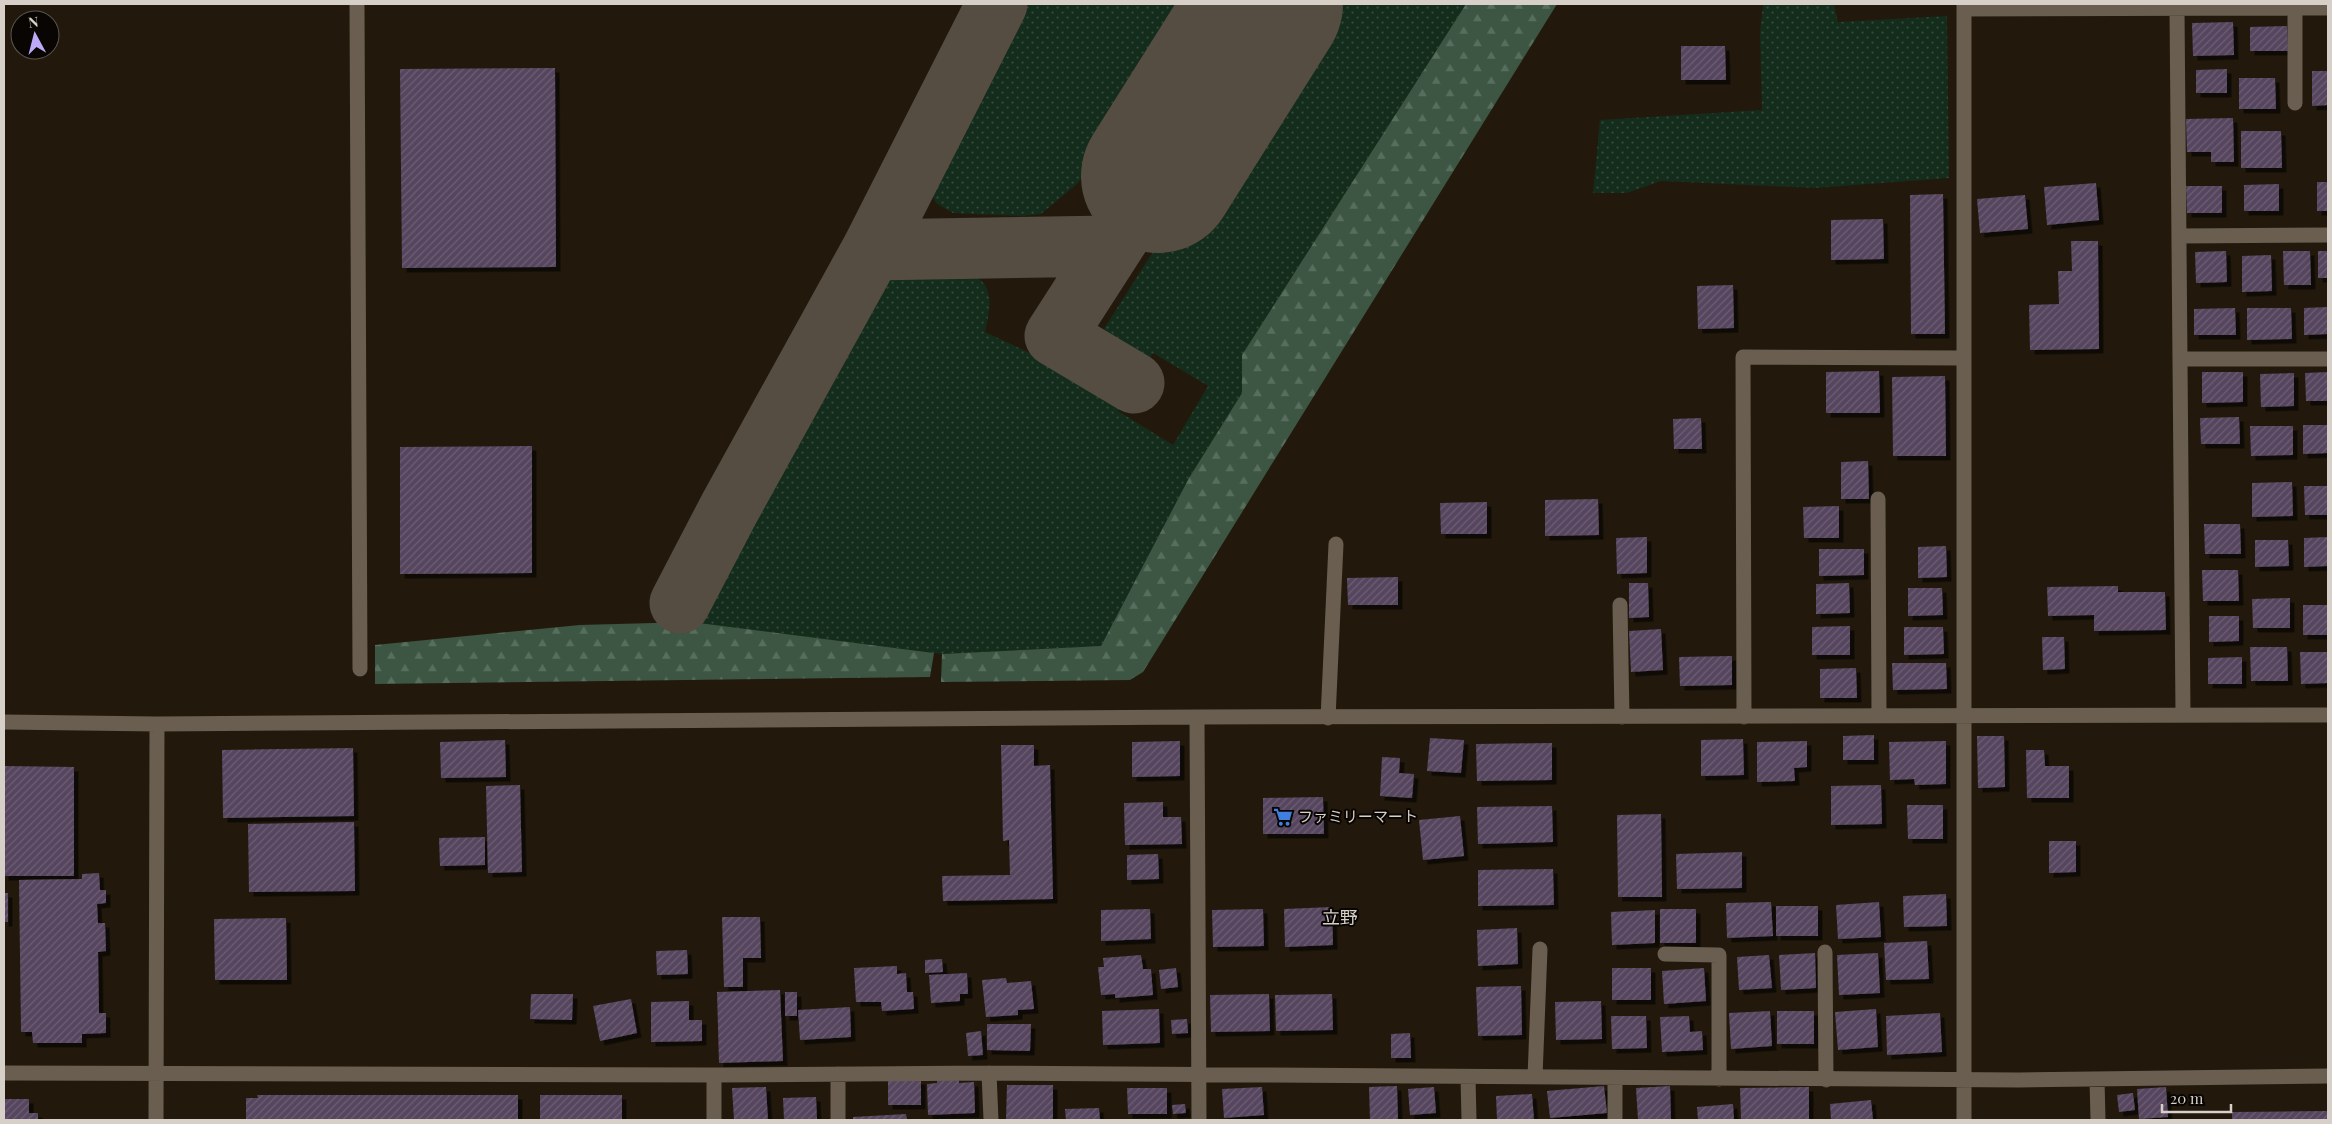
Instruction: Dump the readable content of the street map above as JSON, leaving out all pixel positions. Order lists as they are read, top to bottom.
{
  "districts": ["立野"],
  "places": {
    "supermarket": ["ファミリーマート"]
  },
  "scale_bar": "20 m",
  "north": "top"
}
